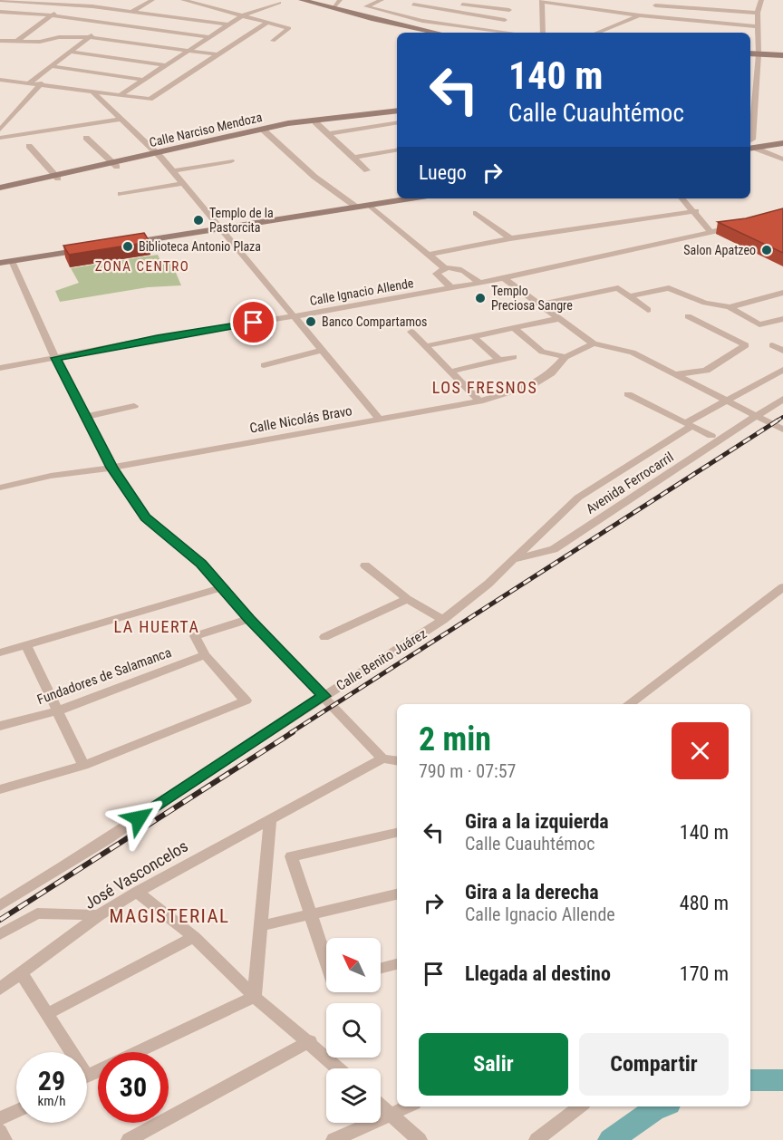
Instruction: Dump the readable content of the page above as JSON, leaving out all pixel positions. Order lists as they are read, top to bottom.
{
  "streets": {
    "street": [
      "Calle Narciso Mendoza",
      "Calle Ignacio Allende",
      "Calle Nicolás Bravo",
      "Avenida Ferrocarril",
      "Calle Benito Juárez",
      "Fundadores de Salamanca",
      "José Vasconcelos"
    ]
  },
  "crossings": [
    ["Avenida Ferrocarril", "Calle Benito Juárez"]
  ],
  "districts": [
    "ZONA CENTRO",
    "LOS FRESNOS",
    "LA HUERTA",
    "MAGISTERIAL"
  ],
  "places": [
    "Templo de la Pastorcita",
    "Biblioteca Antonio Plaza",
    "Salon Apatzeo",
    "Templo Preciosa Sangre",
    "Banco Compartamos"
  ],
  "north": "top left",
  "page": {
    "turn": ["140 m", "Calle Cuauhtémoc"],
    "then": "Luego",
    "heading": ["2 min", "790 m · 07:57"],
    "list": [
      {
        "name": "Gira a la izquierda",
        "note": "Calle Cuauhtémoc",
        "value": "140 m"
      },
      {
        "name": "Gira a la derecha",
        "note": "Calle Ignacio Allende",
        "value": "480 m"
      },
      {
        "name": "Llegada al destino",
        "value": "170 m"
      }
    ],
    "buttons": ["Salir", "Compartir"],
    "speed": "29 km/h",
    "limit": "30"
  }
}
